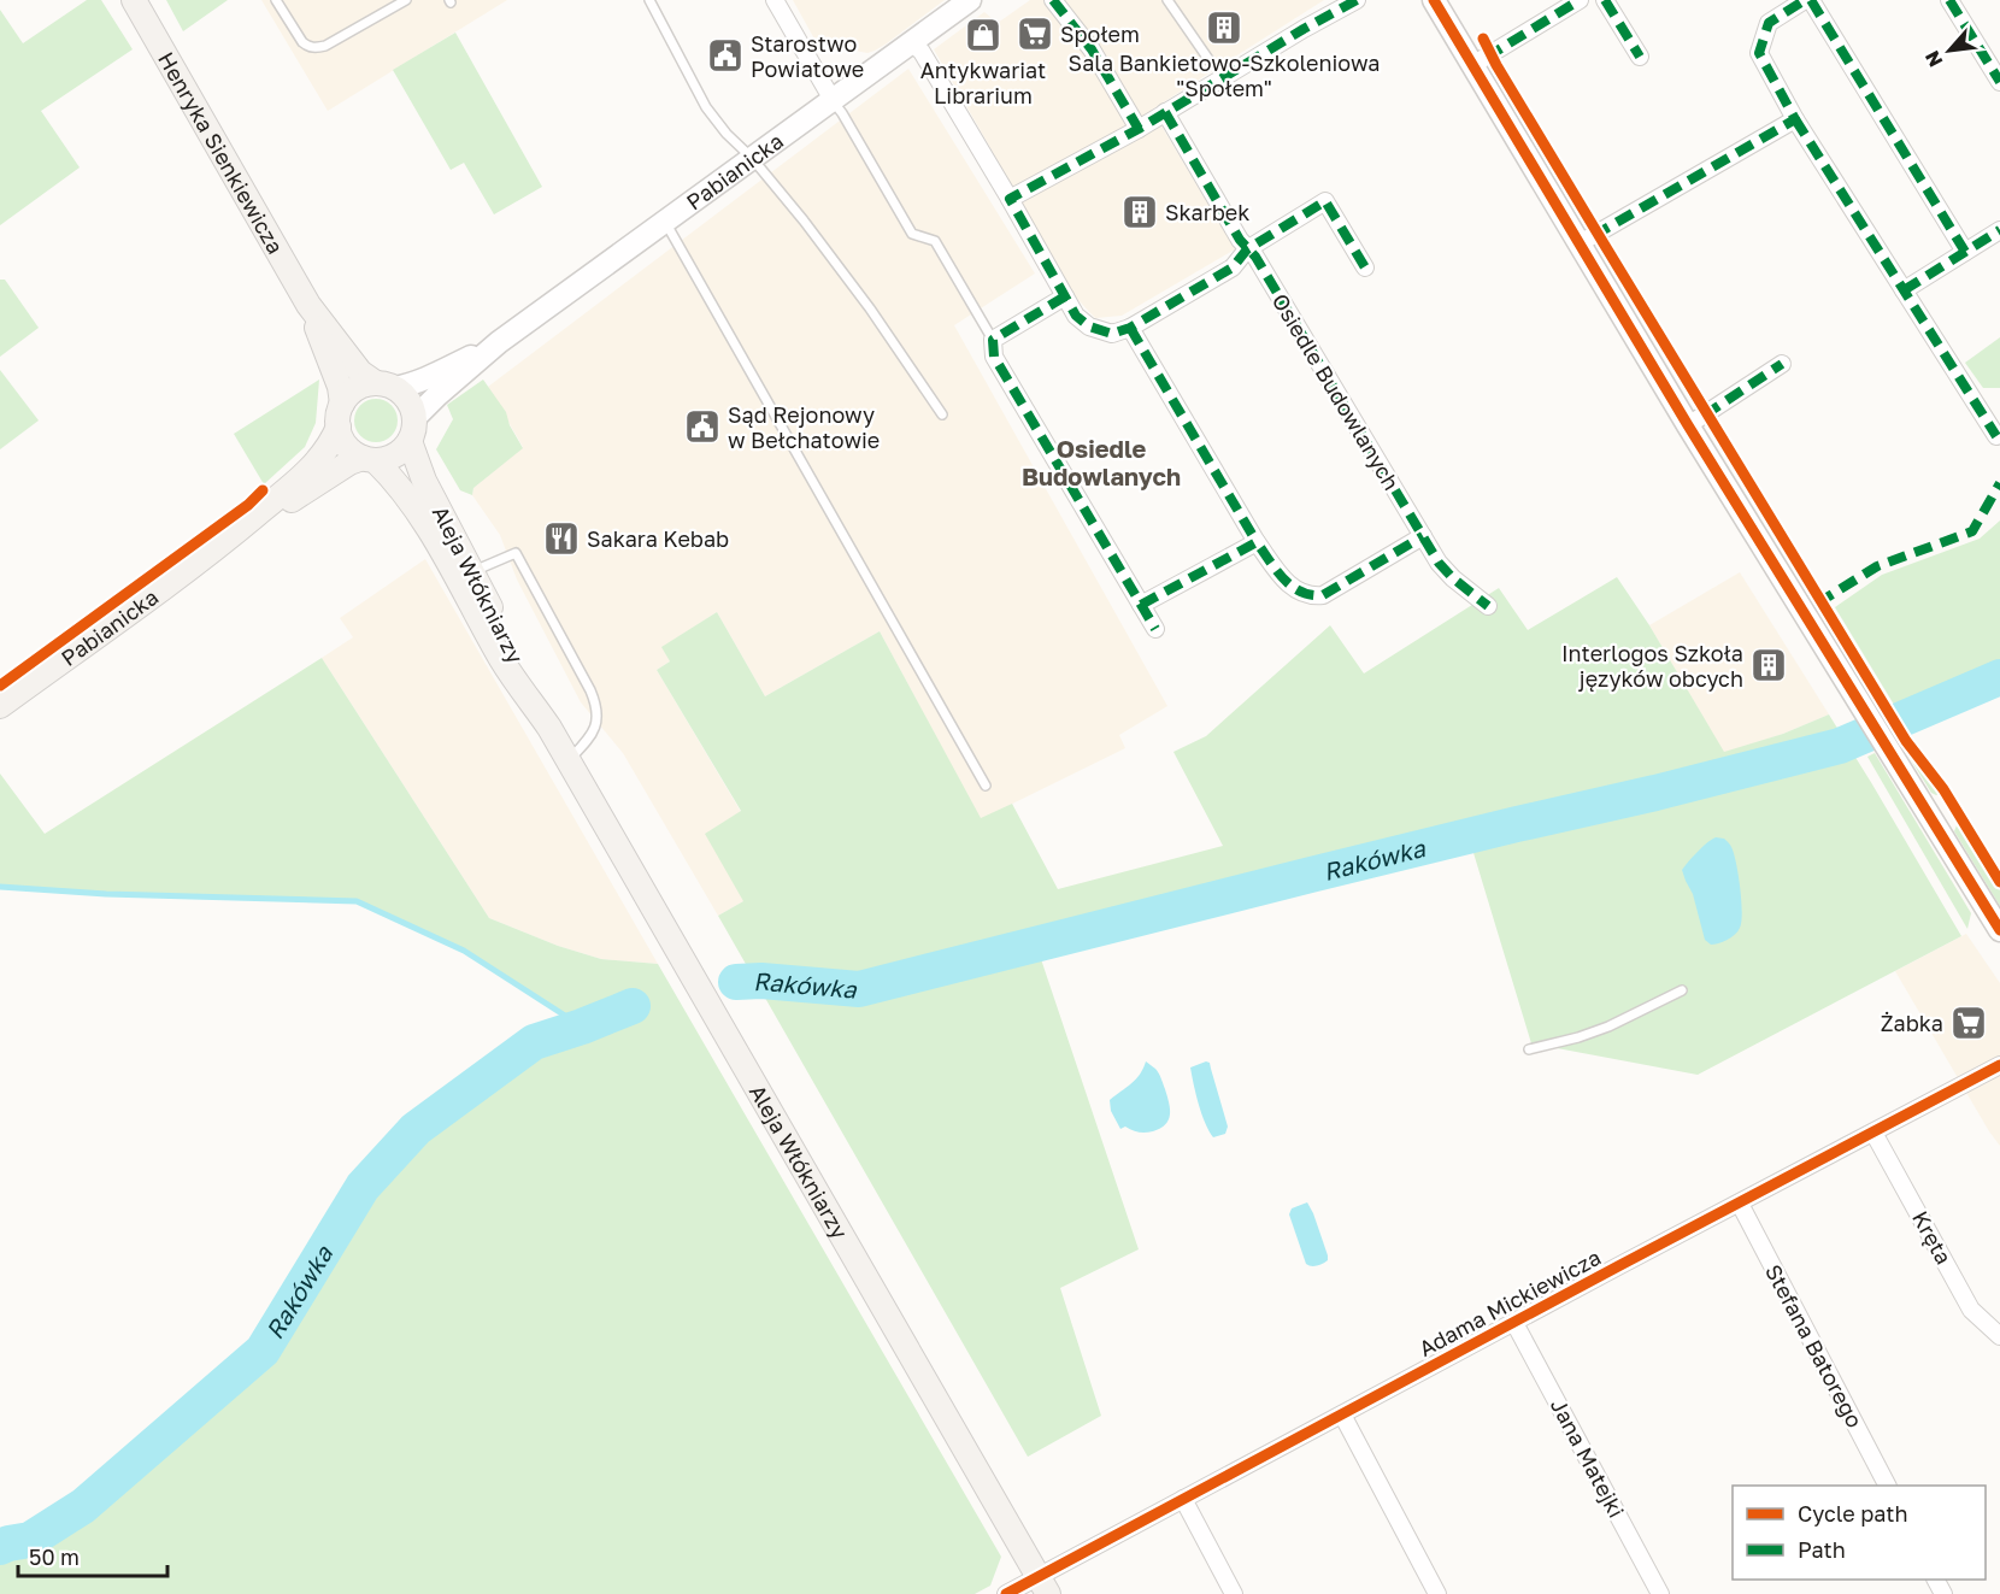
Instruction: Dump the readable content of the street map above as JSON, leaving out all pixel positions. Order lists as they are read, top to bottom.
{
  "streets": {
    "main road": ["Henryka Sienkiewicza", "Pabianicka", "Aleja Włókniarzy"],
    "street": [
      "Osiedle Budowlanych",
      "Kręta",
      "Adama Mickiewicza",
      "Stefana Batorego",
      "Jana Matejki"
    ]
  },
  "crossings": [
    ["Henryka Sienkiewicza", "Pabianicka"],
    ["Henryka Sienkiewicza", "Aleja Włókniarzy"],
    ["Pabianicka", "Aleja Włókniarzy"],
    ["Aleja Włókniarzy", "Adama Mickiewicza"],
    ["Kręta", "Adama Mickiewicza"],
    ["Adama Mickiewicza", "Stefana Batorego"],
    ["Adama Mickiewicza", "Jana Matejki"]
  ],
  "districts": ["Osiedle Budowlanych"],
  "water": ["Rakówka"],
  "places": {
    "building": ["Sala Bankietowo-Szkoleniowa \"Społem\"", "Skarbek", "Interlogos Szkoła języków obcych"],
    "supermarket": ["Społem", "Żabka"],
    "shop": ["Antykwariat Librarium"],
    "public building": ["Starostwo Powiatowe", "Sąd Rejonowy w Bełchatowie"],
    "restaurant": ["Sakara Kebab"]
  },
  "legend": ["Cycle path", "Path"],
  "scale_bar": "50 m",
  "north": "bottom left"
}
